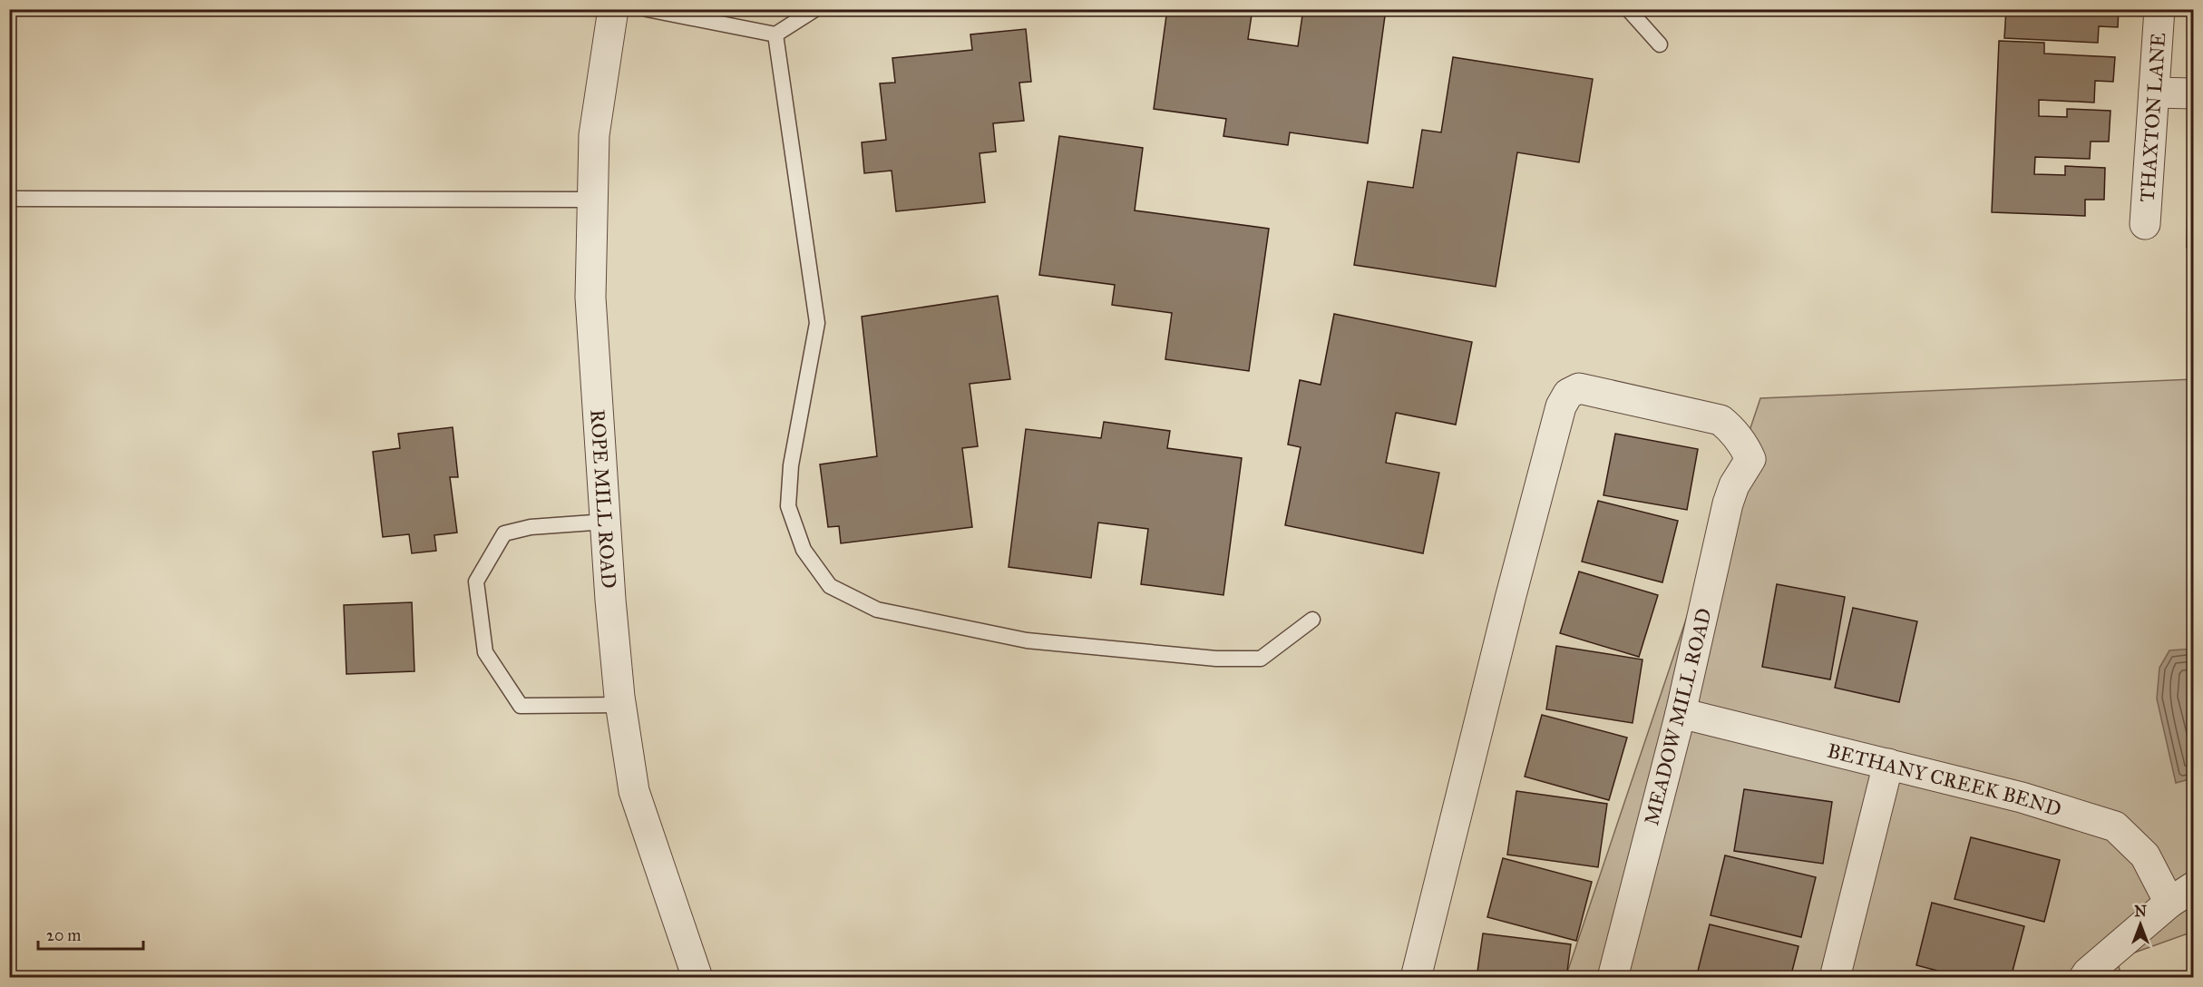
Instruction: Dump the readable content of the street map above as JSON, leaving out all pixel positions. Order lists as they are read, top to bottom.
{
  "streets": {
    "street": [
      "THAXTON LANE",
      "ROPE MILL ROAD",
      "MEADOW MILL ROAD",
      "BETHANY CREEK BEND"
    ]
  },
  "crossings": [
    ["MEADOW MILL ROAD", "BETHANY CREEK BEND"]
  ],
  "scale_bar": "20 m",
  "north": "top"
}
